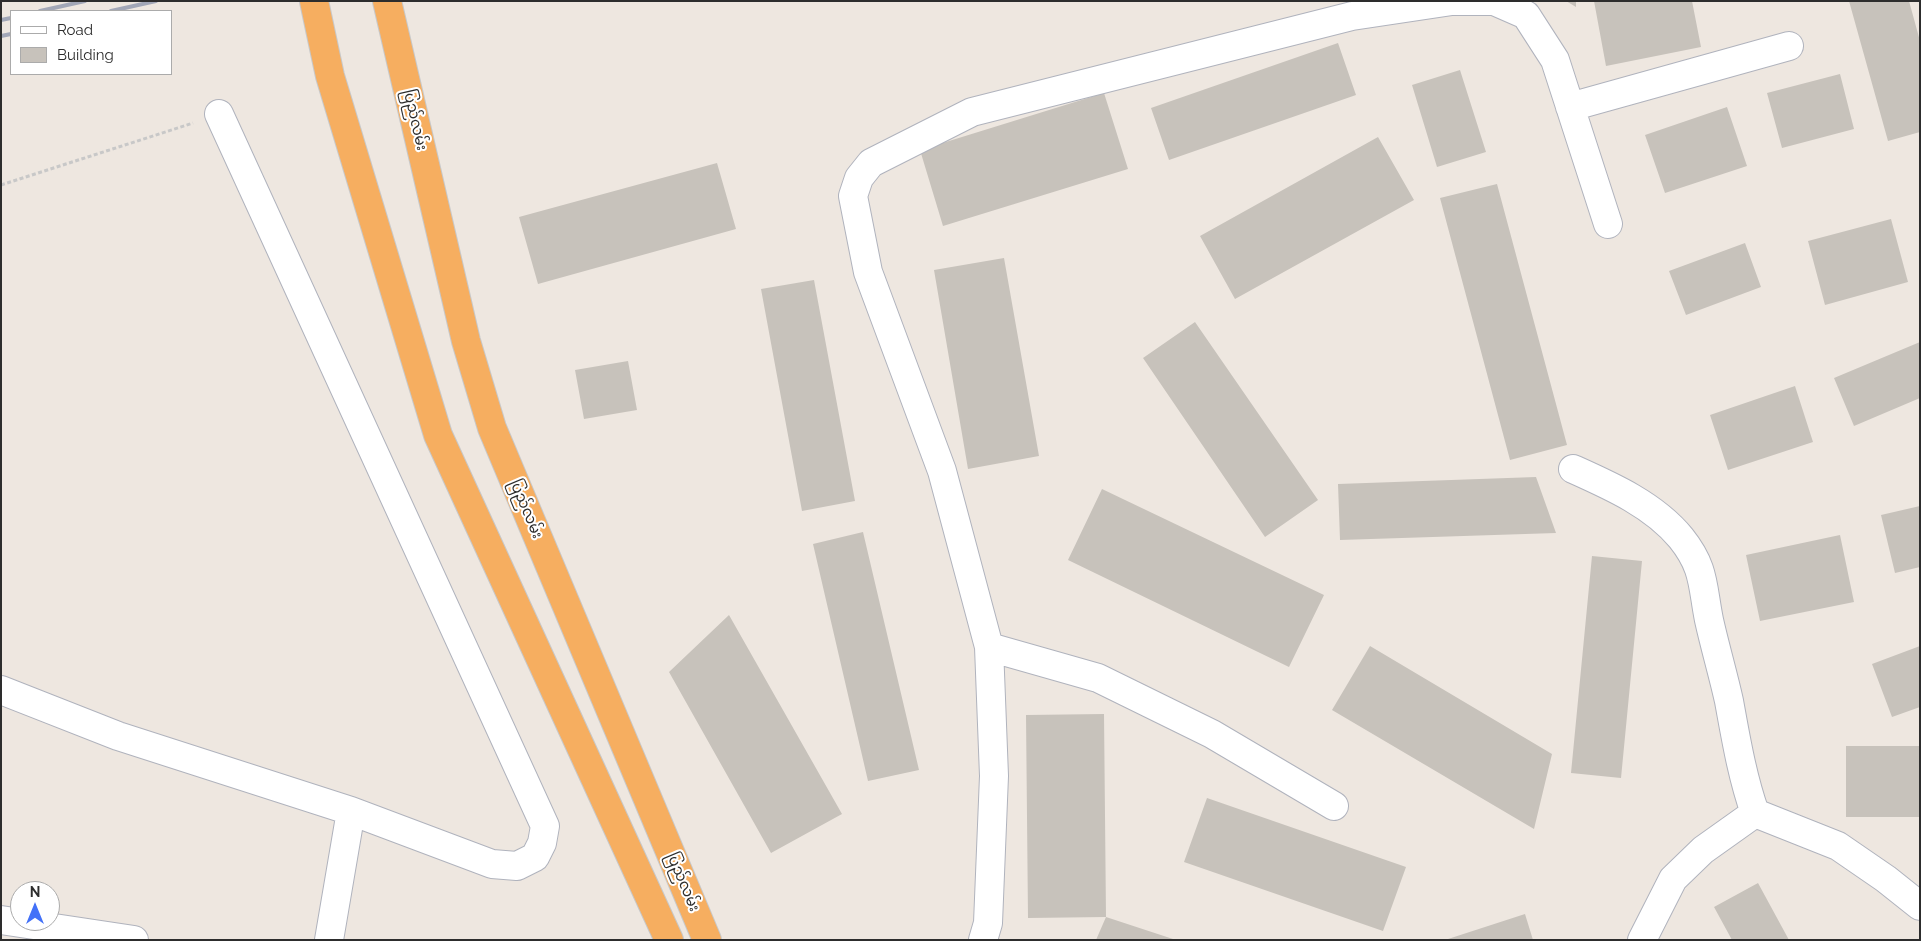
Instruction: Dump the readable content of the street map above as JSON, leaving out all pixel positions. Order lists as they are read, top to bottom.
{
  "streets": {
    "highway": ["ပြည်လမ်း"]
  },
  "legend": ["Road", "Building"],
  "north": "top"
}
